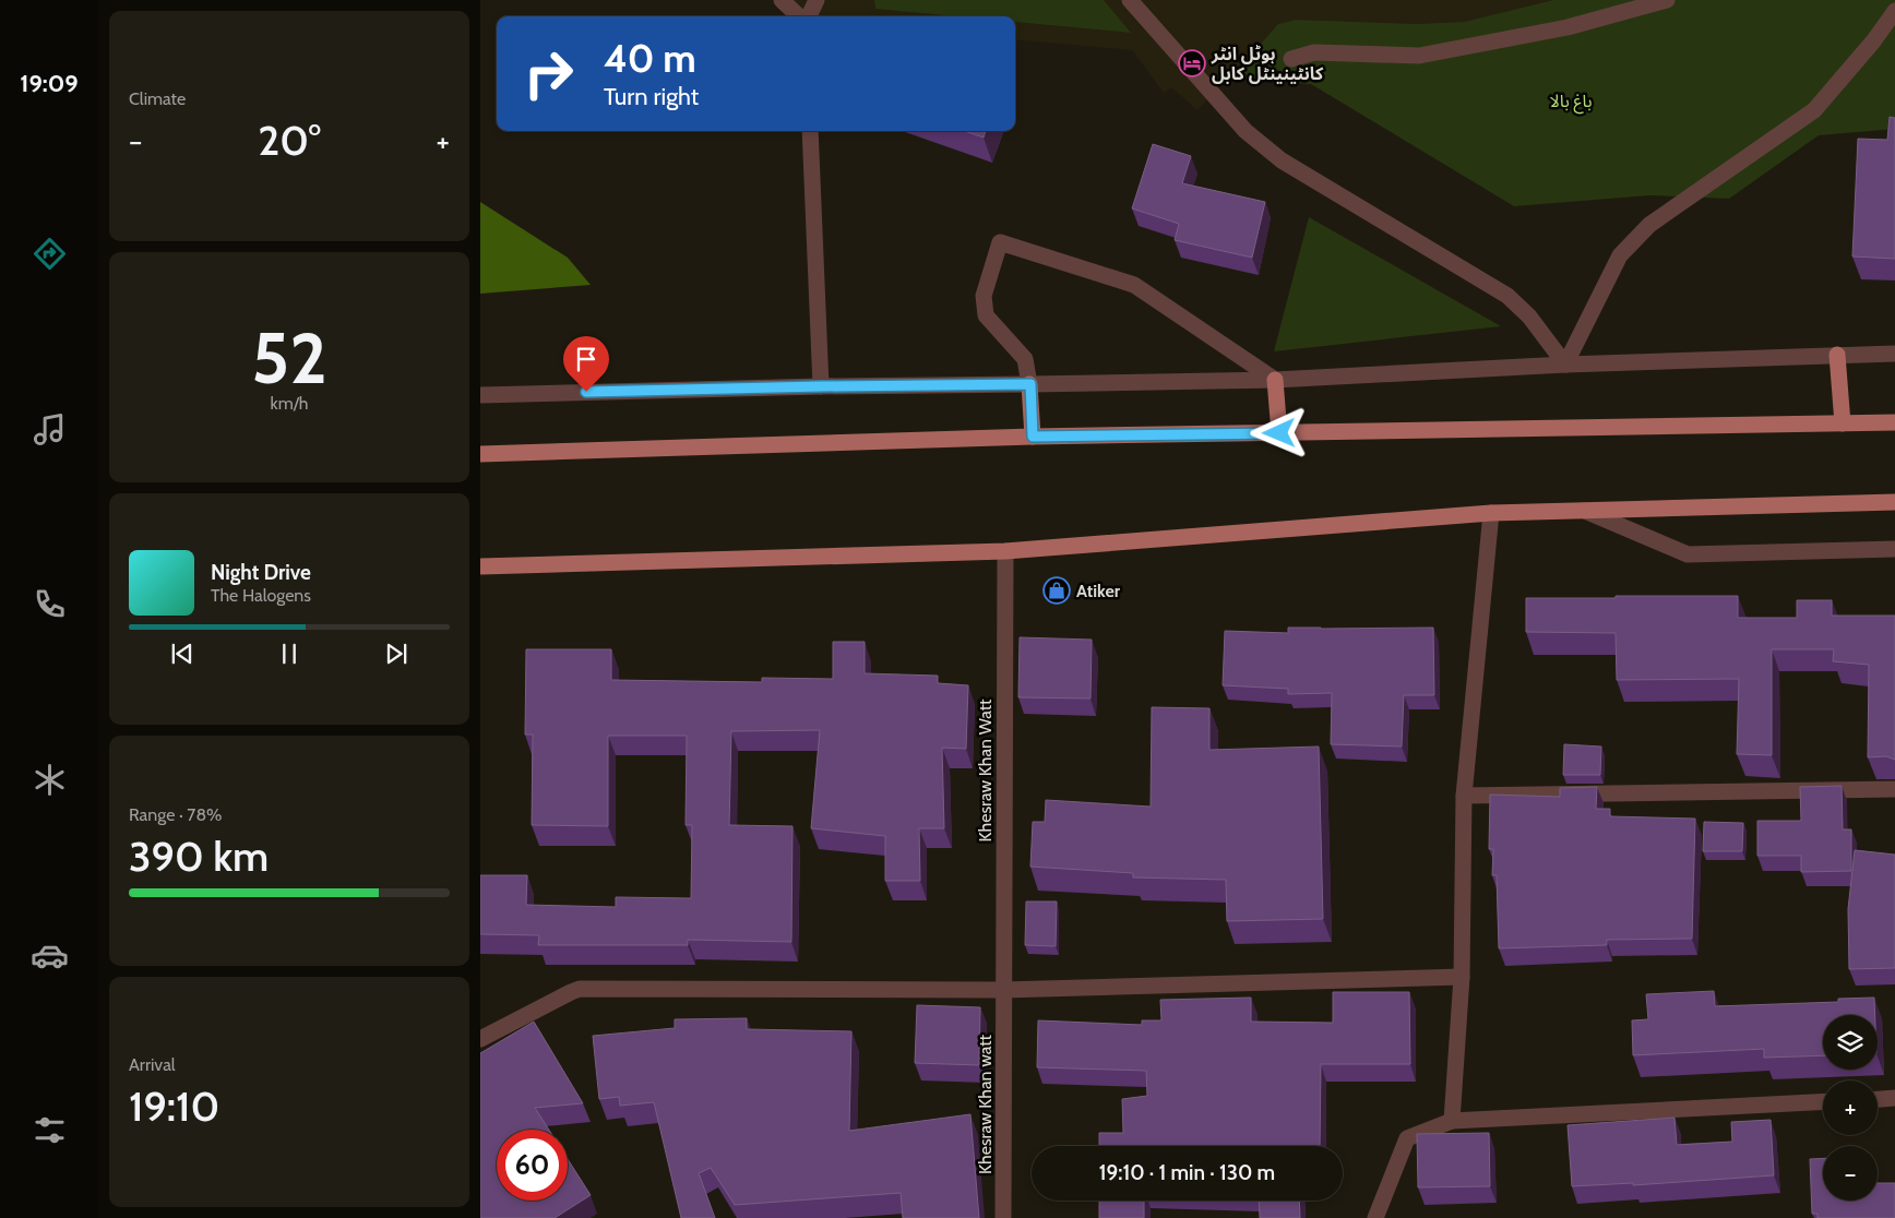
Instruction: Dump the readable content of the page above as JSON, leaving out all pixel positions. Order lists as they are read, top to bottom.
{
  "streets": {
    "street": ["Khesraw Khan Watt", "Khesraw Khan watt"]
  },
  "crossings": [
    ["Khesraw Khan Watt", "Khesraw Khan watt"]
  ],
  "parks": ["باغ بالا"],
  "places": {
    "hotel": ["ہوٹل انٹر کانٹینینٹل کابل"],
    "shop": ["Atiker"]
  },
  "page": {
    "tabs": "19:09",
    "tile": [
      "Climate",
      ["52", "km/h"],
      ["Range · 78%", "390 km"],
      ["Arrival", "19:10"]
    ],
    "turn": ["40 m", "Turn right"],
    "heat": ["−", "20°", "+"],
    "song": ["Night Drive", "The Halogens"],
    "map_buttons": ["+", "−"],
    "limit": "60",
    "trip": "19:10 · 1 min · 130 m"
  }
}
